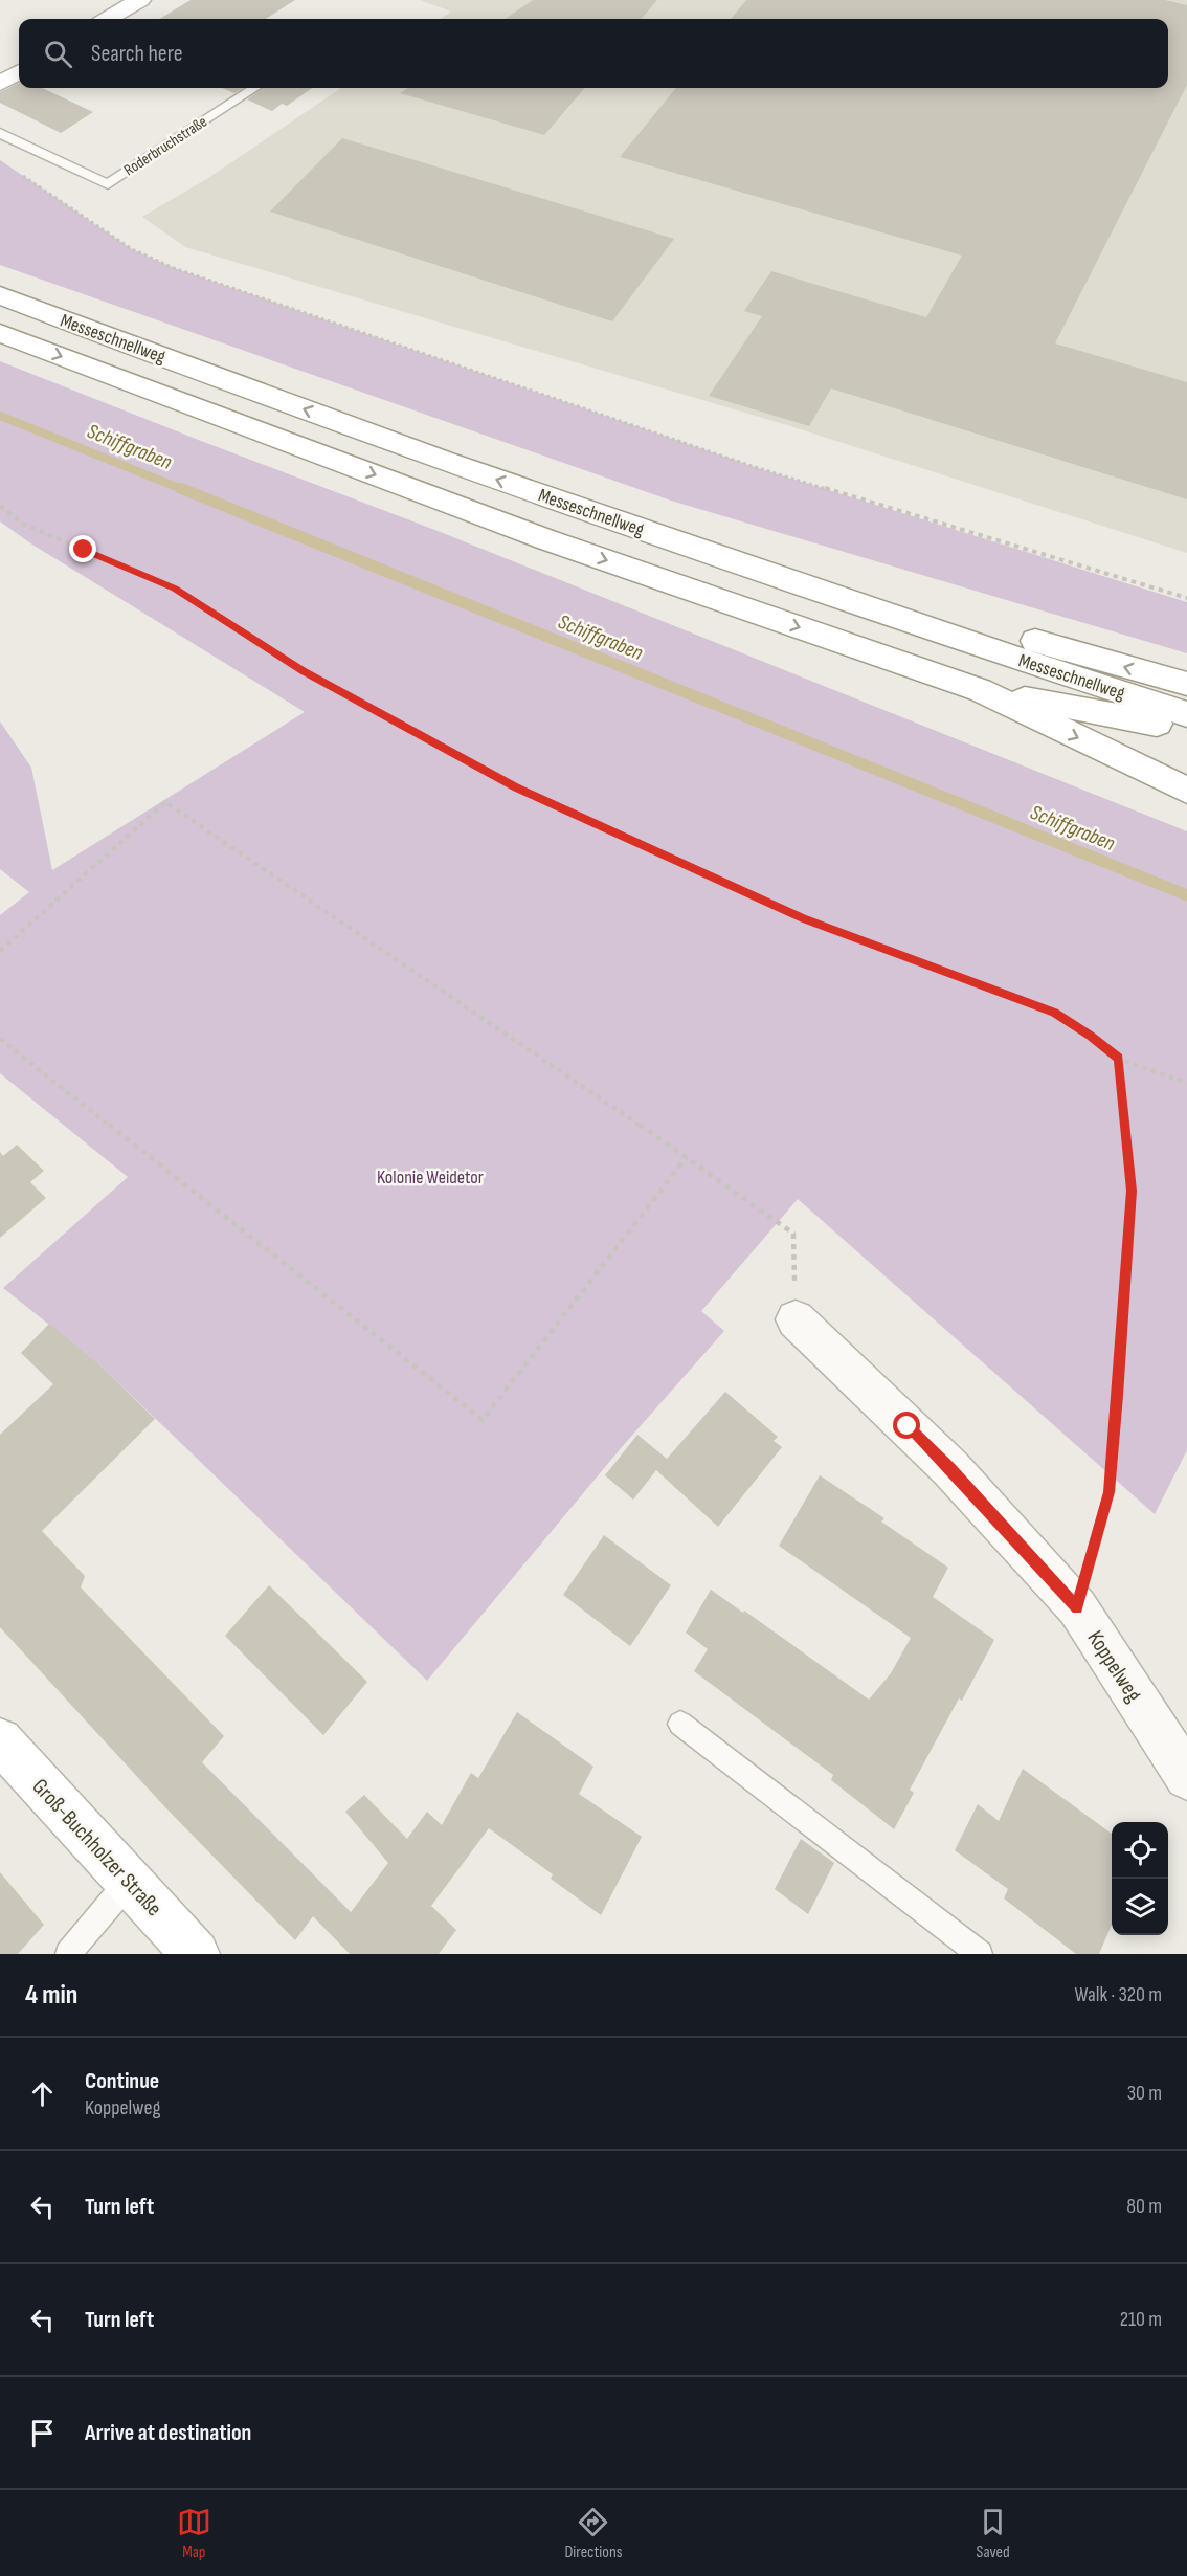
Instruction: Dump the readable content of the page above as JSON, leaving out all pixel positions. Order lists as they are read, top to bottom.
{
  "streets": {
    "main road": ["Messeschnellweg", "Groß-Buchholzer Straße"],
    "street": ["Koppelweg"],
    "lane": ["Roderbruchstraße"]
  },
  "water": ["Schiffgraben"],
  "parks": ["Kolonie Weidetor"],
  "page": {
    "search": "Search here",
    "heading": ["4 min", "Walk · 320 m"],
    "list": [
      ["Continue", "Koppelweg", "30 m"],
      ["Turn left", "80 m"],
      ["Turn left", "210 m"],
      "Arrive at destination"
    ],
    "nav": ["Map", "Directions", "Saved"]
  }
}
